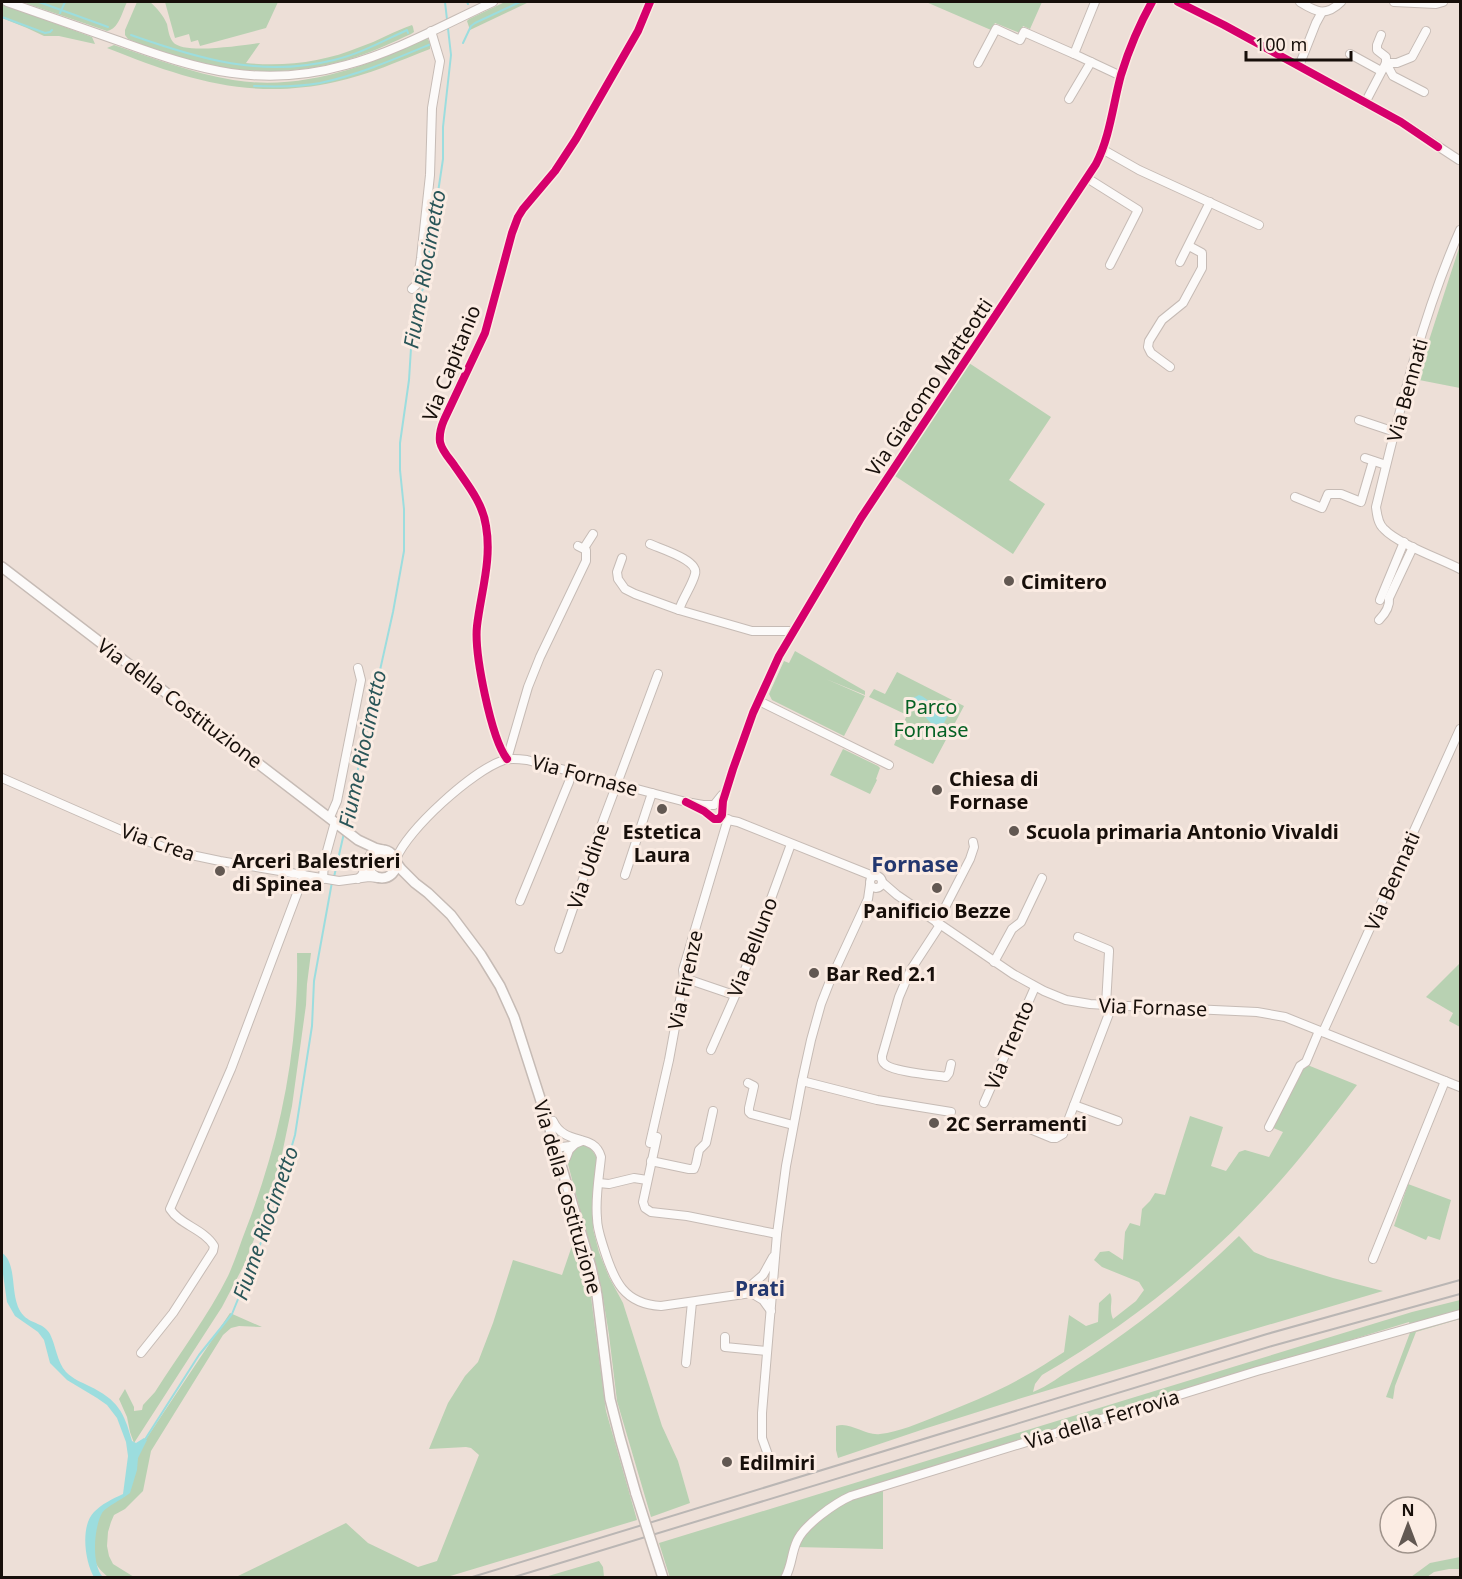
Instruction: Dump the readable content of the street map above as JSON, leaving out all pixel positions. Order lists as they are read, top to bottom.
{
  "streets": {
    "main road": ["Via della Costituzione"],
    "street": [
      "Via Capitanio",
      "Via Giacomo Matteotti",
      "Via Bennati",
      "Via Fornase",
      "Via Crea",
      "Via Udine",
      "Via Belluno",
      "Via Firenze",
      "Via Trento",
      "Via della Ferrovia"
    ]
  },
  "crossings": [
    ["Via Capitanio", "Via Fornase"],
    ["Via Giacomo Matteotti", "Via Fornase"],
    ["Via Bennati", "Via Fornase"],
    ["Via della Costituzione", "Via Fornase"],
    ["Via della Costituzione", "Via Crea"],
    ["Via Fornase", "Via Crea"],
    ["Via Fornase", "Via Udine"],
    ["Via Fornase", "Via Belluno"],
    ["Via Fornase", "Via Firenze"],
    ["Via Fornase", "Via Trento"]
  ],
  "districts": ["Fornase", "Prati"],
  "water": ["Fiume Riocimetto"],
  "parks": ["Parco Fornase"],
  "places": [
    "Cimitero",
    "Chiesa di Fornase",
    "Estetica Laura",
    "Scuola primaria Antonio Vivaldi",
    "Arceri Balestrieri di Spinea",
    "Panificio Bezze",
    "Bar Red 2.1",
    "2C Serramenti",
    "Edilmiri"
  ],
  "scale_bar": "100 m",
  "north": "top"
}
